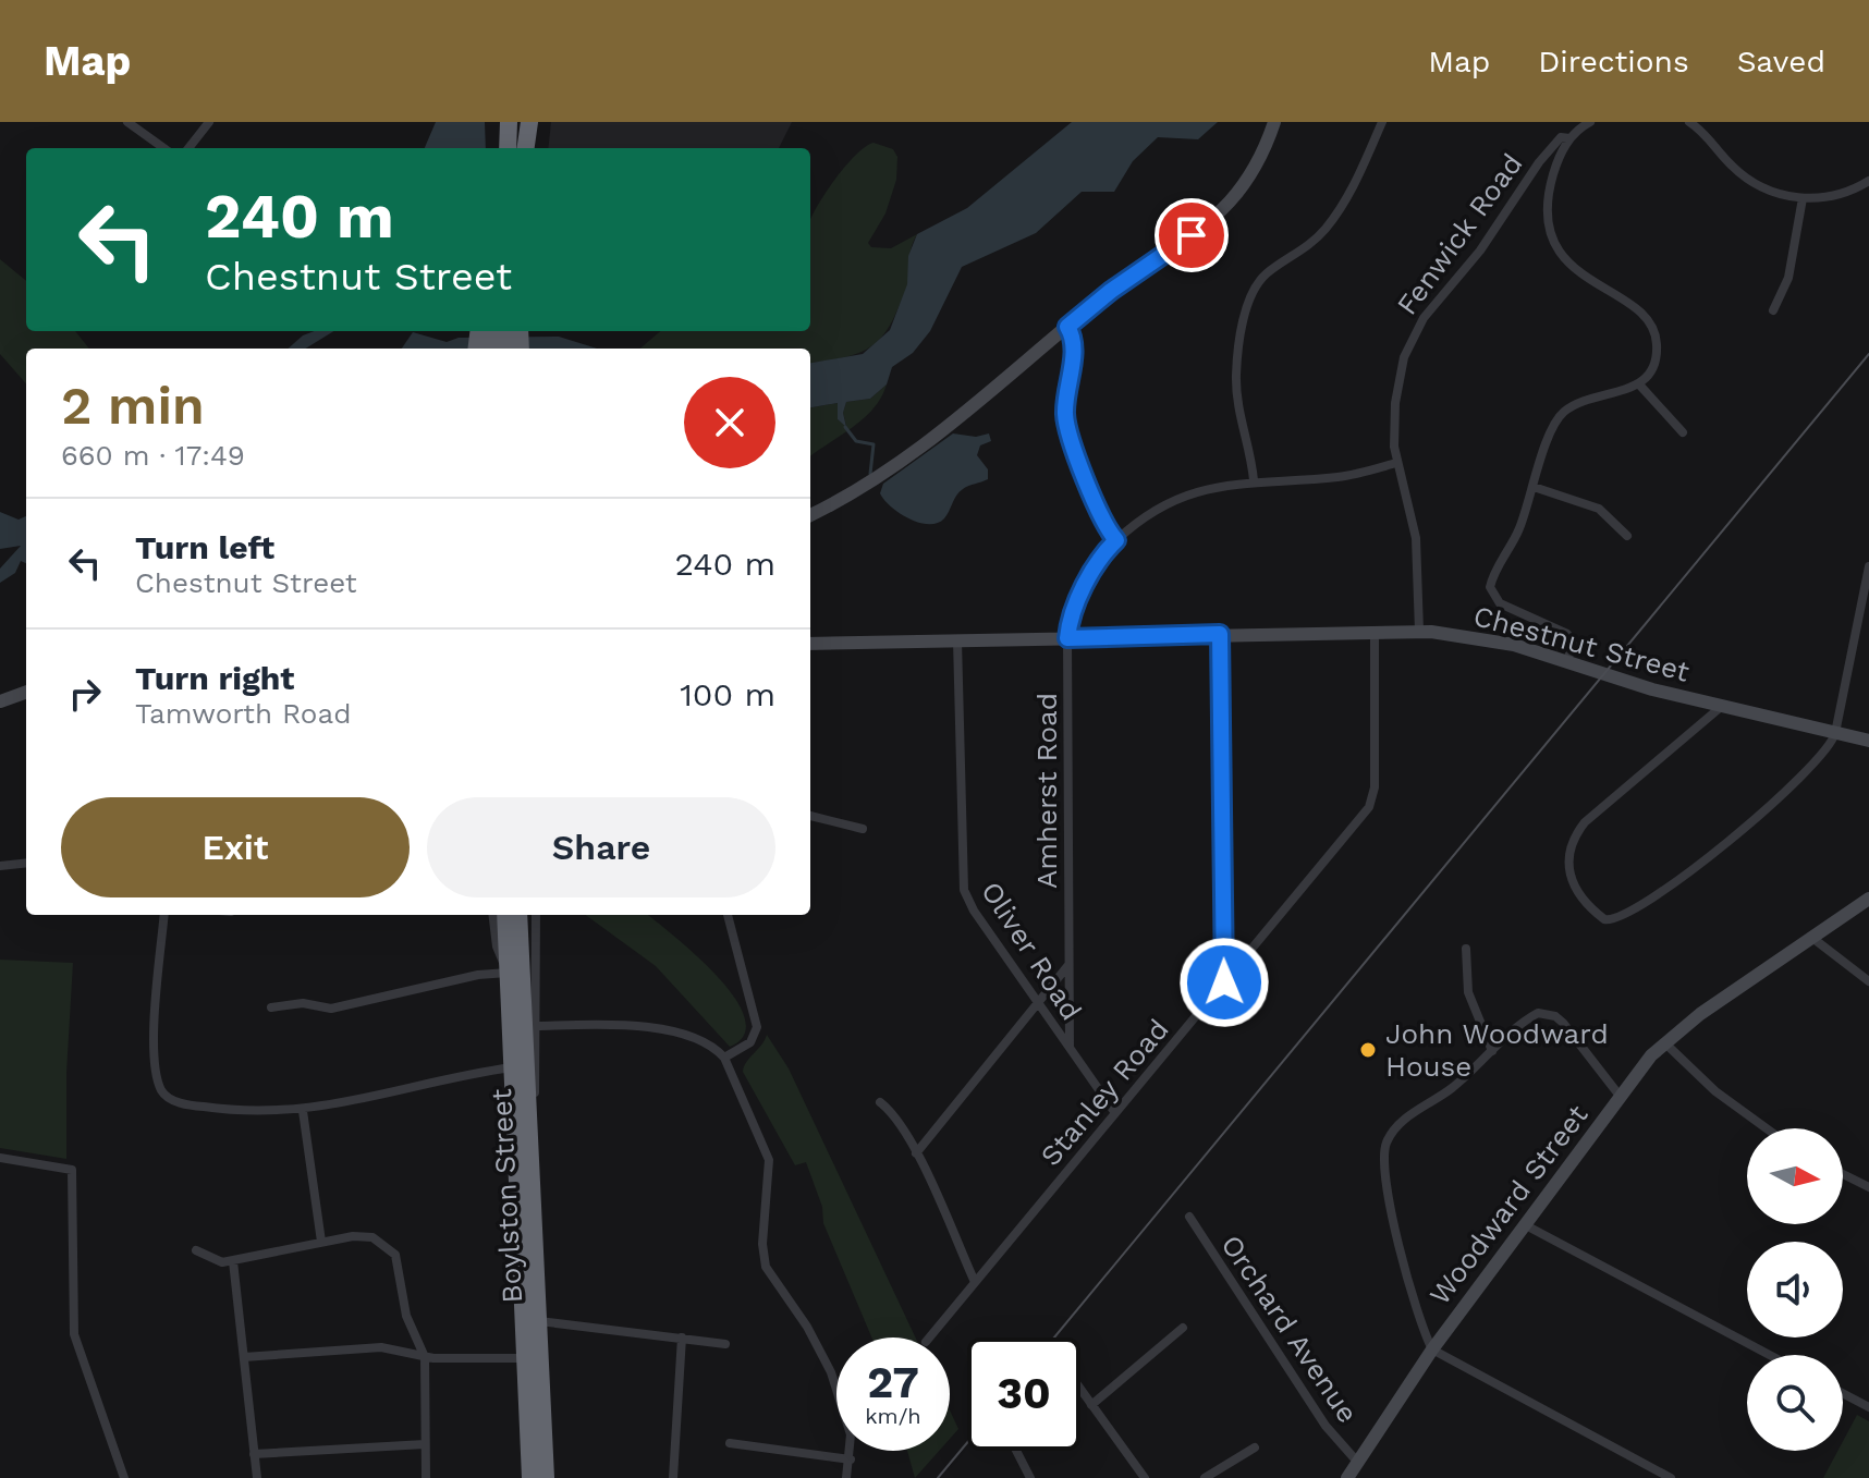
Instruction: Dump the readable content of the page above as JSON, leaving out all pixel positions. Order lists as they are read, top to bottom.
{
  "streets": {
    "highway": ["Boylston Street"],
    "main road": ["Chestnut Street", "Woodward Street"],
    "street": [
      "Fenwick Road",
      "Amherst Road",
      "Oliver Road",
      "Stanley Road",
      "Orchard Avenue"
    ]
  },
  "crossings": [
    ["Fenwick Road", "Chestnut Street"],
    ["Chestnut Street", "Amherst Road"],
    ["Chestnut Street", "Oliver Road"],
    ["Chestnut Street", "Stanley Road"],
    ["Amherst Road", "Oliver Road"],
    ["Oliver Road", "Stanley Road"],
    ["Woodward Street", "Orchard Avenue"]
  ],
  "places": ["John Woodward House"],
  "north": "right",
  "page": {
    "header": "Map",
    "nav": ["Map", "Directions", "Saved"],
    "turn": ["240 m", "Chestnut Street"],
    "heading": ["2 min", "660 m · 17:49"],
    "list": [
      {
        "name": "Turn left",
        "note": "Chestnut Street",
        "value": "240 m"
      },
      {
        "name": "Turn right",
        "note": "Tamworth Road",
        "value": "100 m"
      }
    ],
    "buttons": ["Exit", "Share"],
    "speed": "27 km/h",
    "limit": "30"
  }
}
